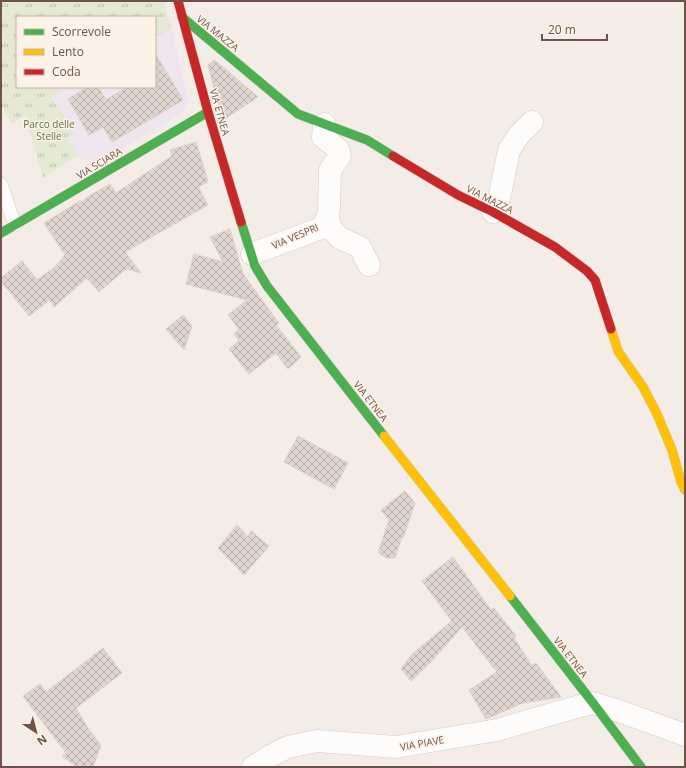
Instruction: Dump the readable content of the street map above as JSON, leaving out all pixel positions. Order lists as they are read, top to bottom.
{
  "streets": {
    "street": [
      "VIA MAZZA",
      "VIA ETNEA",
      "VIA SCIARA",
      "VIA VESPRI",
      "VIA PIAVE"
    ]
  },
  "crossings": [
    ["VIA MAZZA", "VIA ETNEA"],
    ["VIA MAZZA", "VIA VESPRI"],
    ["VIA ETNEA", "VIA SCIARA"],
    ["VIA ETNEA", "VIA VESPRI"],
    ["VIA ETNEA", "VIA PIAVE"]
  ],
  "parks": ["Parco delle Stelle"],
  "legend": ["Scorrevole", "Lento", "Coda"],
  "scale_bar": "20 m",
  "north": "bottom right"
}
